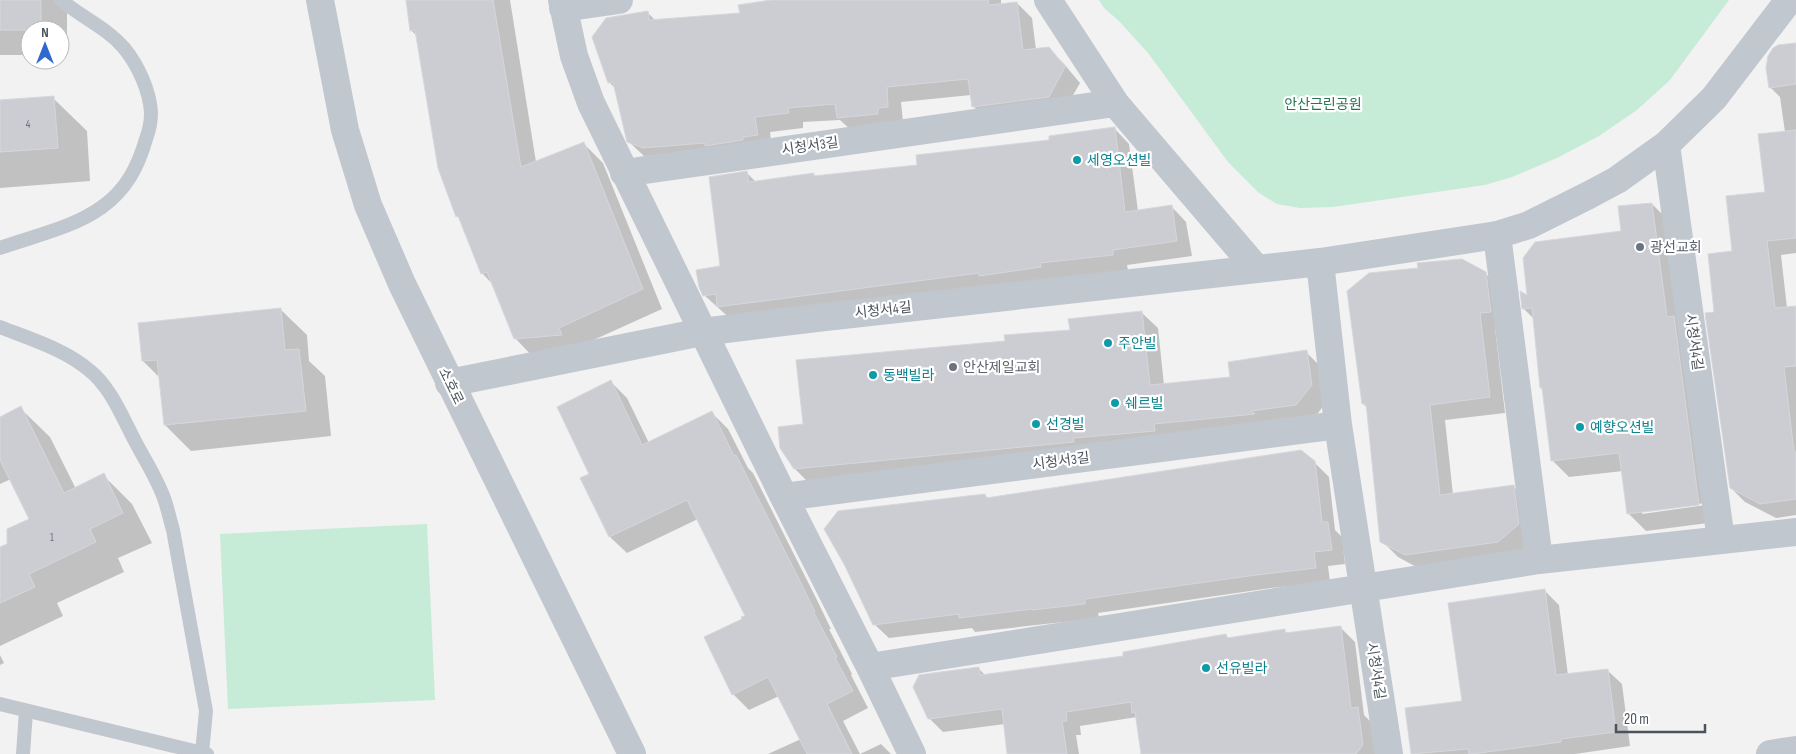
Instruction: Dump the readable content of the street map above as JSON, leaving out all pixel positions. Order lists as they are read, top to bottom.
{
  "streets": {
    "street": ["시청서3길", "시청서4길", "소호로"]
  },
  "crossings": [
    ["시청서3길", "시청서4길"],
    ["시청서4길", "소호로"]
  ],
  "parks": ["안산근린공원"],
  "places": [
    "세영오션빌",
    "광선교회",
    "주안빌",
    "안산제일교회",
    "동백빌라",
    "쉐르빌",
    "선경빌",
    "예향오션빌",
    "선유빌라"
  ],
  "house_numbers": ["4", "1"],
  "scale_bar": "20 m",
  "north": "top"
}
